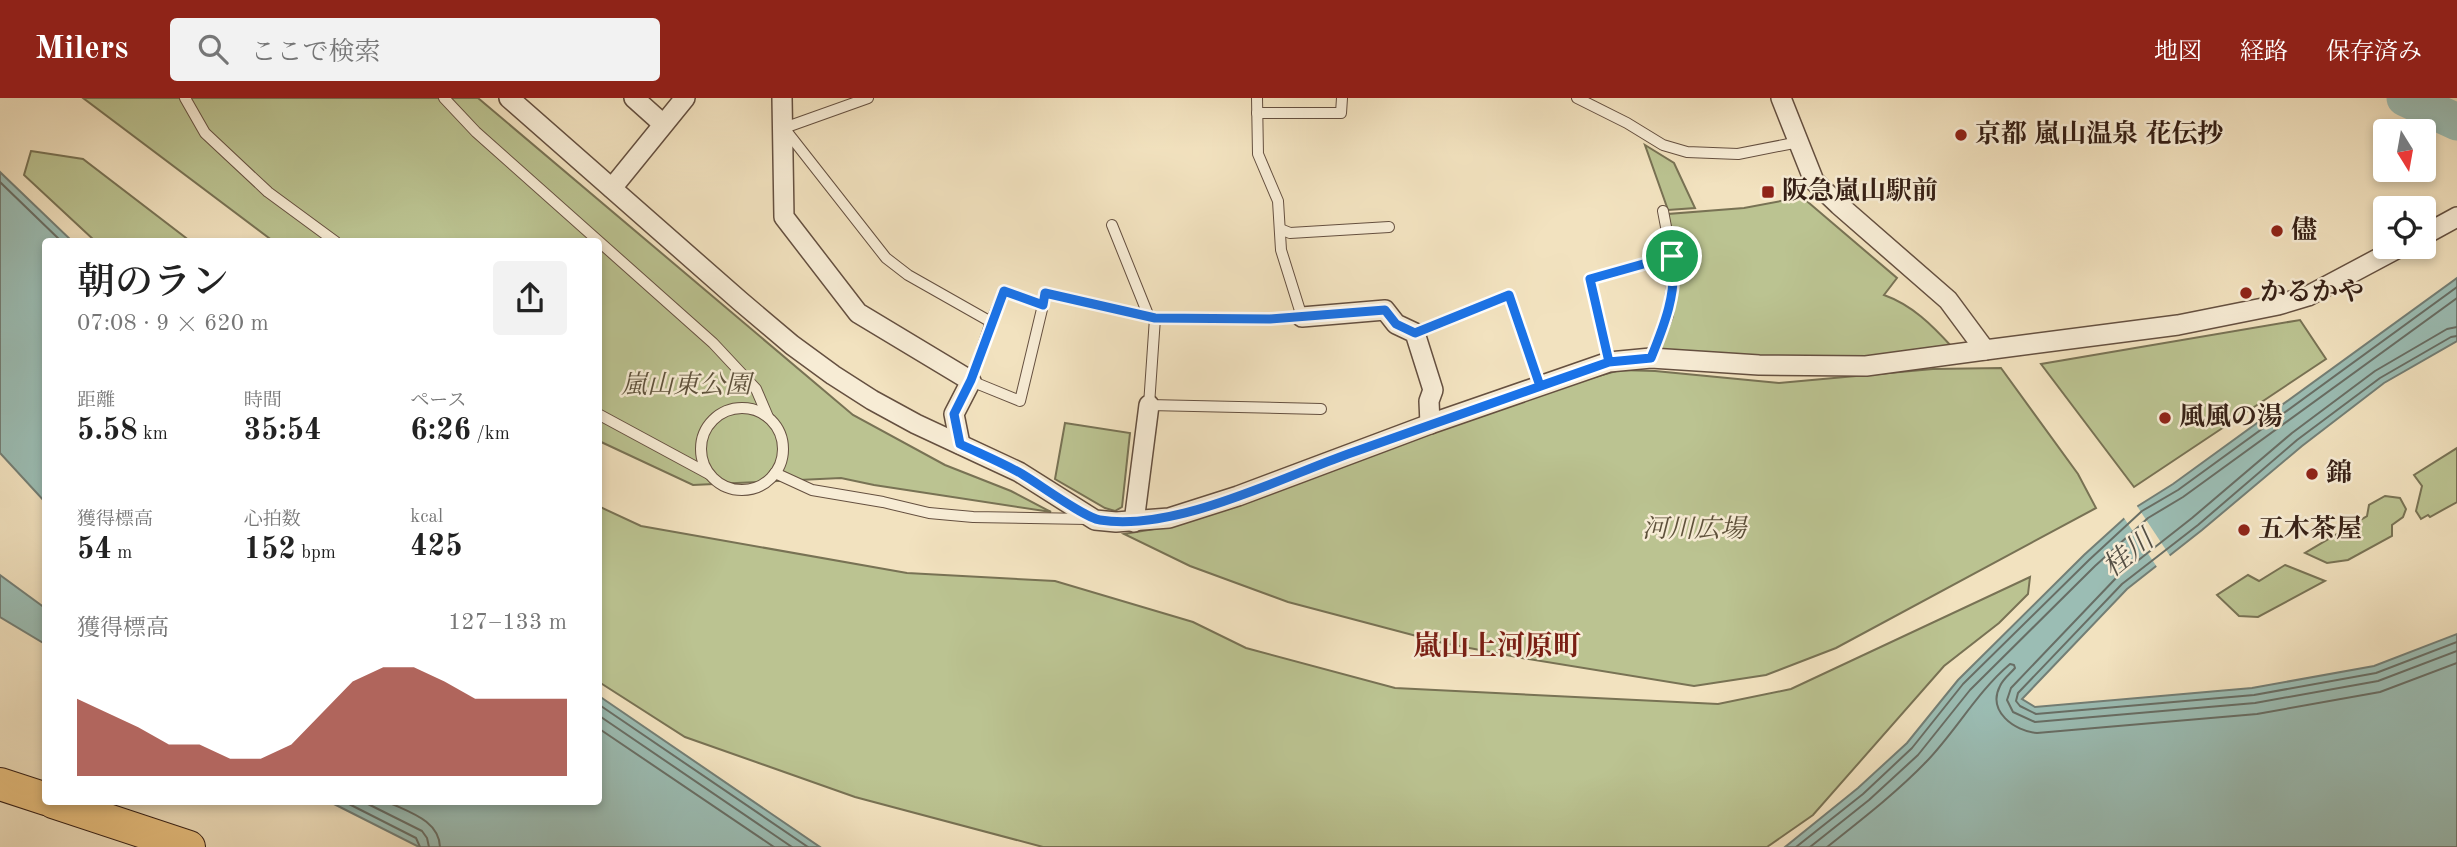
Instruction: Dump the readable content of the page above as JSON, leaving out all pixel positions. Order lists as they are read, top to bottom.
{
  "districts": ["嵐山上河原町"],
  "water": ["桂川"],
  "parks": ["嵐山東公園", "河川広場"],
  "places": {
    "other": [
      "京都 嵐山温泉 花伝抄",
      "儘",
      "かるかや",
      "風風の湯",
      "錦",
      "五木茶屋"
    ],
    "transit": ["阪急嵐山駅前"]
  },
  "north": "bottom",
  "page": {
    "header": "Milers",
    "search": "ここで検索",
    "nav": ["地図", "経路", "保存済み"],
    "heading": ["朝のラン", "07:08 · 9 × 620 m"],
    "stats": [
      ["距離", "5.58 km"],
      ["時間", "35:54"],
      ["ペース", "6:26 /km"],
      ["獲得標高", "54 m"],
      ["心拍数", "152 bpm"],
      ["kcal", "425"]
    ],
    "chart": ["獲得標高", "127–133 m"]
  }
}
